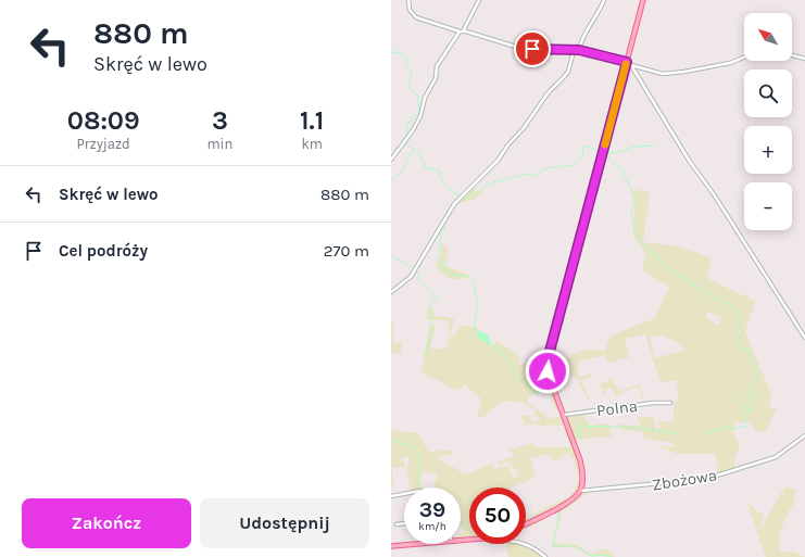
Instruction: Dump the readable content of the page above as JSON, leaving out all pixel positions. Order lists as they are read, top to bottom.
{
  "streets": {
    "street": ["Polna", "Zbożowa"]
  },
  "north": "top left",
  "page": {
    "turn": ["880 m", "Skręć w lewo"],
    "map_buttons": ["+", "−"],
    "eta": [
      "08:09",
      "Przyjazd",
      "3",
      "min",
      "1.1",
      "km"
    ],
    "list": [
      {
        "name": "Skręć w lewo",
        "value": "880 m"
      },
      {
        "name": "Cel podróży",
        "value": "270 m"
      }
    ],
    "speed": "39 km/h",
    "limit": "50",
    "buttons": ["Zakończ", "Udostępnij"]
  }
}
